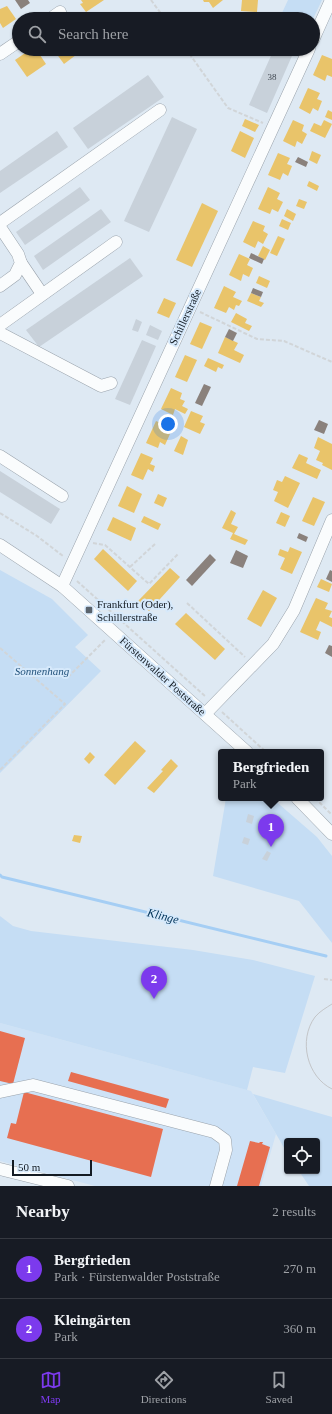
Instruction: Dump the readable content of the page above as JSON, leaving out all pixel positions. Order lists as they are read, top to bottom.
{
  "streets": {
    "street": ["Schillerstraße", "Fürstenwalder Poststraße"]
  },
  "crossings": [
    ["Schillerstraße", "Fürstenwalder Poststraße"]
  ],
  "water": ["Klinge"],
  "parks": ["Sonnenhang"],
  "places": {
    "transit": ["Frankfurt (Oder), Schillerstraße"]
  },
  "house_numbers": ["38"],
  "scale_bar": "50 m",
  "page": {
    "search": "Search here",
    "popup": ["Bergfrieden", "Park"],
    "pins": ["1", "2"],
    "scale": "50 m",
    "heading": ["Nearby", "2 results"],
    "list": [
      {
        "mark": "1",
        "name": "Bergfrieden",
        "note": "Park · Fürstenwalder Poststraße",
        "value": "270 m"
      },
      {
        "mark": "2",
        "name": "Kleingärten",
        "note": "Park",
        "value": "360 m"
      }
    ],
    "nav": ["Map", "Directions", "Saved"]
  }
}
